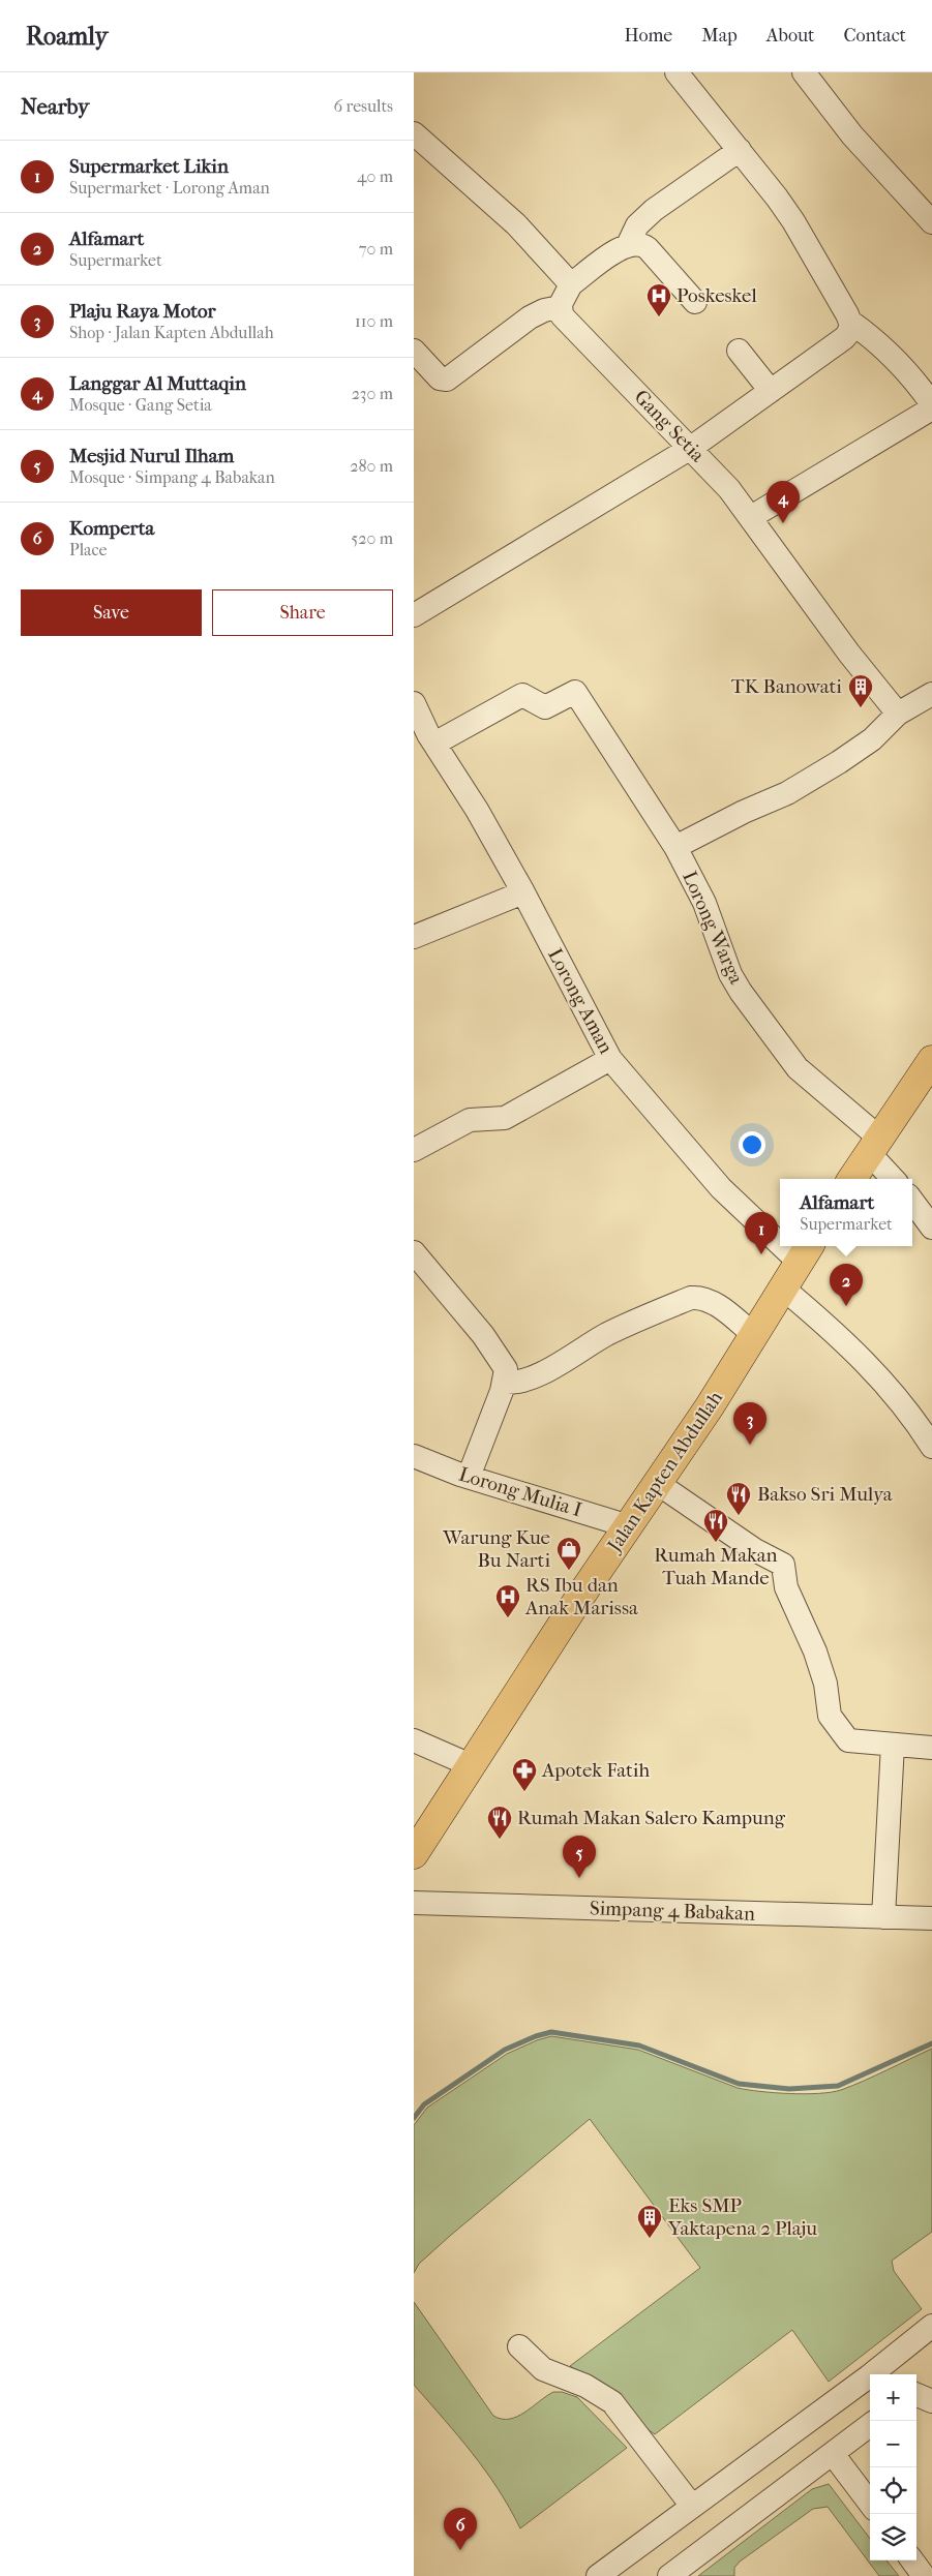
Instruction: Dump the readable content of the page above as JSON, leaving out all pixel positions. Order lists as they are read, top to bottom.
{
  "streets": {
    "main road": ["Jalan Kapten Abdullah"],
    "street": [
      "Gang Setia",
      "Lorong Warga",
      "Lorong Aman",
      "Lorong Mulia I",
      "Simpang 4 Babakan"
    ]
  },
  "crossings": [
    ["Lorong Warga", "Lorong Aman"],
    ["Jalan Kapten Abdullah", "Lorong Mulia I"]
  ],
  "places": {
    "hospital": ["Poskeskel", "RS Ibu dan Anak Marissa"],
    "building": ["TK Banowati", "Eks SMP Yaktapena 2 Plaju"],
    "restaurant": ["Bakso Sri Mulya", "Rumah Makan Tuah Mande", "Rumah Makan Salero Kampung"],
    "shop": ["Warung Kue Bu Narti"],
    "pharmacy": ["Apotek Fatih"]
  },
  "page": {
    "header": "Roamly",
    "nav": [
      "Home",
      "Map",
      "About",
      "Contact"
    ],
    "heading": ["Nearby", "6 results"],
    "list": [
      {
        "mark": "1",
        "name": "Supermarket Likin",
        "note": "Supermarket · Lorong Aman",
        "value": "40 m"
      },
      {
        "mark": "2",
        "name": "Alfamart",
        "note": "Supermarket",
        "value": "70 m"
      },
      {
        "mark": "3",
        "name": "Plaju Raya Motor",
        "note": "Shop · Jalan Kapten Abdullah",
        "value": "110 m"
      },
      {
        "mark": "4",
        "name": "Langgar Al Muttaqin",
        "note": "Mosque · Gang Setia",
        "value": "230 m"
      },
      {
        "mark": "5",
        "name": "Mesjid Nurul Ilham",
        "note": "Mosque · Simpang 4 Babakan",
        "value": "280 m"
      },
      {
        "mark": "6",
        "name": "Komperta",
        "note": "Place",
        "value": "520 m"
      }
    ],
    "pins": [
      "4",
      "1",
      "2",
      "3",
      "5",
      "6"
    ],
    "buttons": ["Save", "Share"],
    "popup": ["Alfamart", "Supermarket"],
    "map_buttons": ["+", "−"]
  }
}
